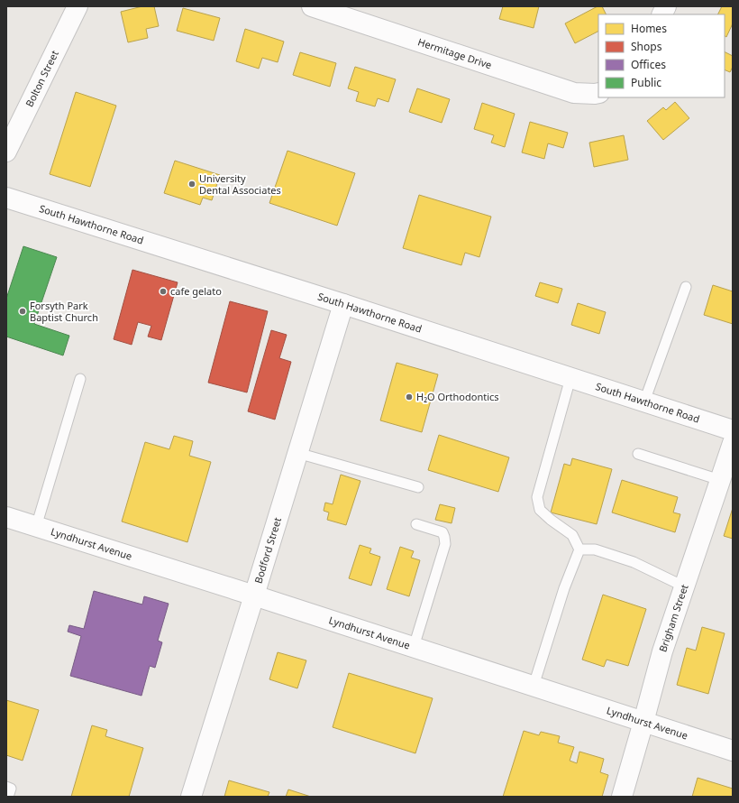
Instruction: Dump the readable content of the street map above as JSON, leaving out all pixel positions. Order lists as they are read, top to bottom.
{
  "streets": {
    "street": [
      "Hermitage Drive",
      "Bolton Street",
      "South Hawthorne Road",
      "Lyndhurst Avenue",
      "Bodford Street",
      "Brigham Street"
    ]
  },
  "crossings": [
    ["South Hawthorne Road", "Bodford Street"],
    ["Lyndhurst Avenue", "Bodford Street"],
    ["Lyndhurst Avenue", "Brigham Street"]
  ],
  "places": [
    "University Dental Associates",
    "cafe gelato",
    "Forsyth Park Baptist Church",
    "H₂O Orthodontics"
  ],
  "legend": [
    "Homes",
    "Shops",
    "Offices",
    "Public"
  ]
}
